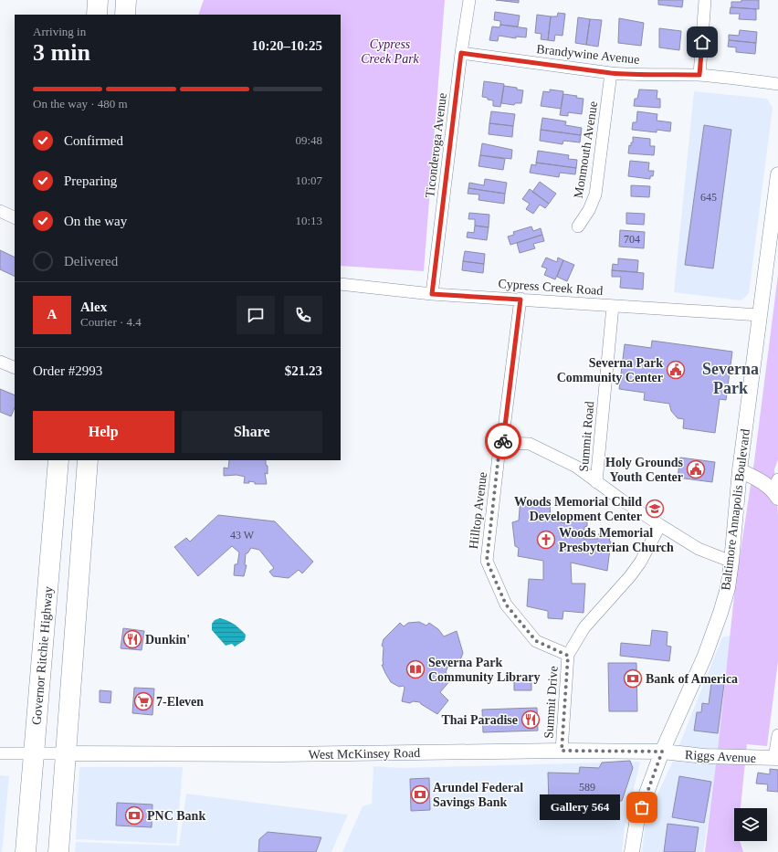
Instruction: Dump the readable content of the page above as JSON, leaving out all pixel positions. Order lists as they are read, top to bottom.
{
  "streets": {
    "highway": ["Governor Ritchie Highway"],
    "street": [
      "Brandywine Avenue",
      "Ticonderoga Avenue",
      "Monmouth Avenue",
      "Cypress Creek Road",
      "Summit Road",
      "Baltimore Annapolis Boulevard",
      "Hilltop Avenue",
      "Summit Drive",
      "West McKinsey Road",
      "Riggs Avenue"
    ]
  },
  "crossings": [
    ["Brandywine Avenue", "Ticonderoga Avenue"],
    ["Brandywine Avenue", "Monmouth Avenue"],
    ["Ticonderoga Avenue", "Cypress Creek Road"],
    ["Cypress Creek Road", "Summit Road"],
    ["Cypress Creek Road", "Baltimore Annapolis Boulevard"],
    ["Cypress Creek Road", "Hilltop Avenue"],
    ["Baltimore Annapolis Boulevard", "West McKinsey Road"],
    ["Baltimore Annapolis Boulevard", "Riggs Avenue"],
    ["Hilltop Avenue", "Summit Drive"],
    ["Summit Drive", "West McKinsey Road"],
    ["West McKinsey Road", "Riggs Avenue"]
  ],
  "districts": ["Severna Park"],
  "parks": ["Cypress Creek Park"],
  "places": {
    "public building": ["Severna Park Community Center", "Holy Grounds Youth Center"],
    "school or university": ["Woods Memorial Child Development Center"],
    "church": ["Woods Memorial Presbyterian Church"],
    "restaurant": ["Dunkin'", "Thai Paradise"],
    "library": ["Severna Park Community Library"],
    "bank": ["Bank of America", "Arundel Federal Savings Bank", "PNC Bank"],
    "supermarket": ["7-Eleven"],
    "other": ["Gallery 564"]
  },
  "house_numbers": [
    "645",
    "704",
    "43 W",
    "589"
  ],
  "page": {
    "heading": ["3 min", "Arriving in", "10:20–10:25"],
    "panel": [
      "Alex",
      "Courier · 4.4",
      "Order #2993",
      "$21.23"
    ],
    "bar": "On the way · 480 m",
    "list": [
      ["Confirmed", "09:48"],
      ["Preparing", "10:07"],
      ["On the way", "10:13"],
      "Delivered"
    ],
    "round": "A",
    "buttons": ["Help", "Share"],
    "bubble": "Gallery 564"
  }
}
